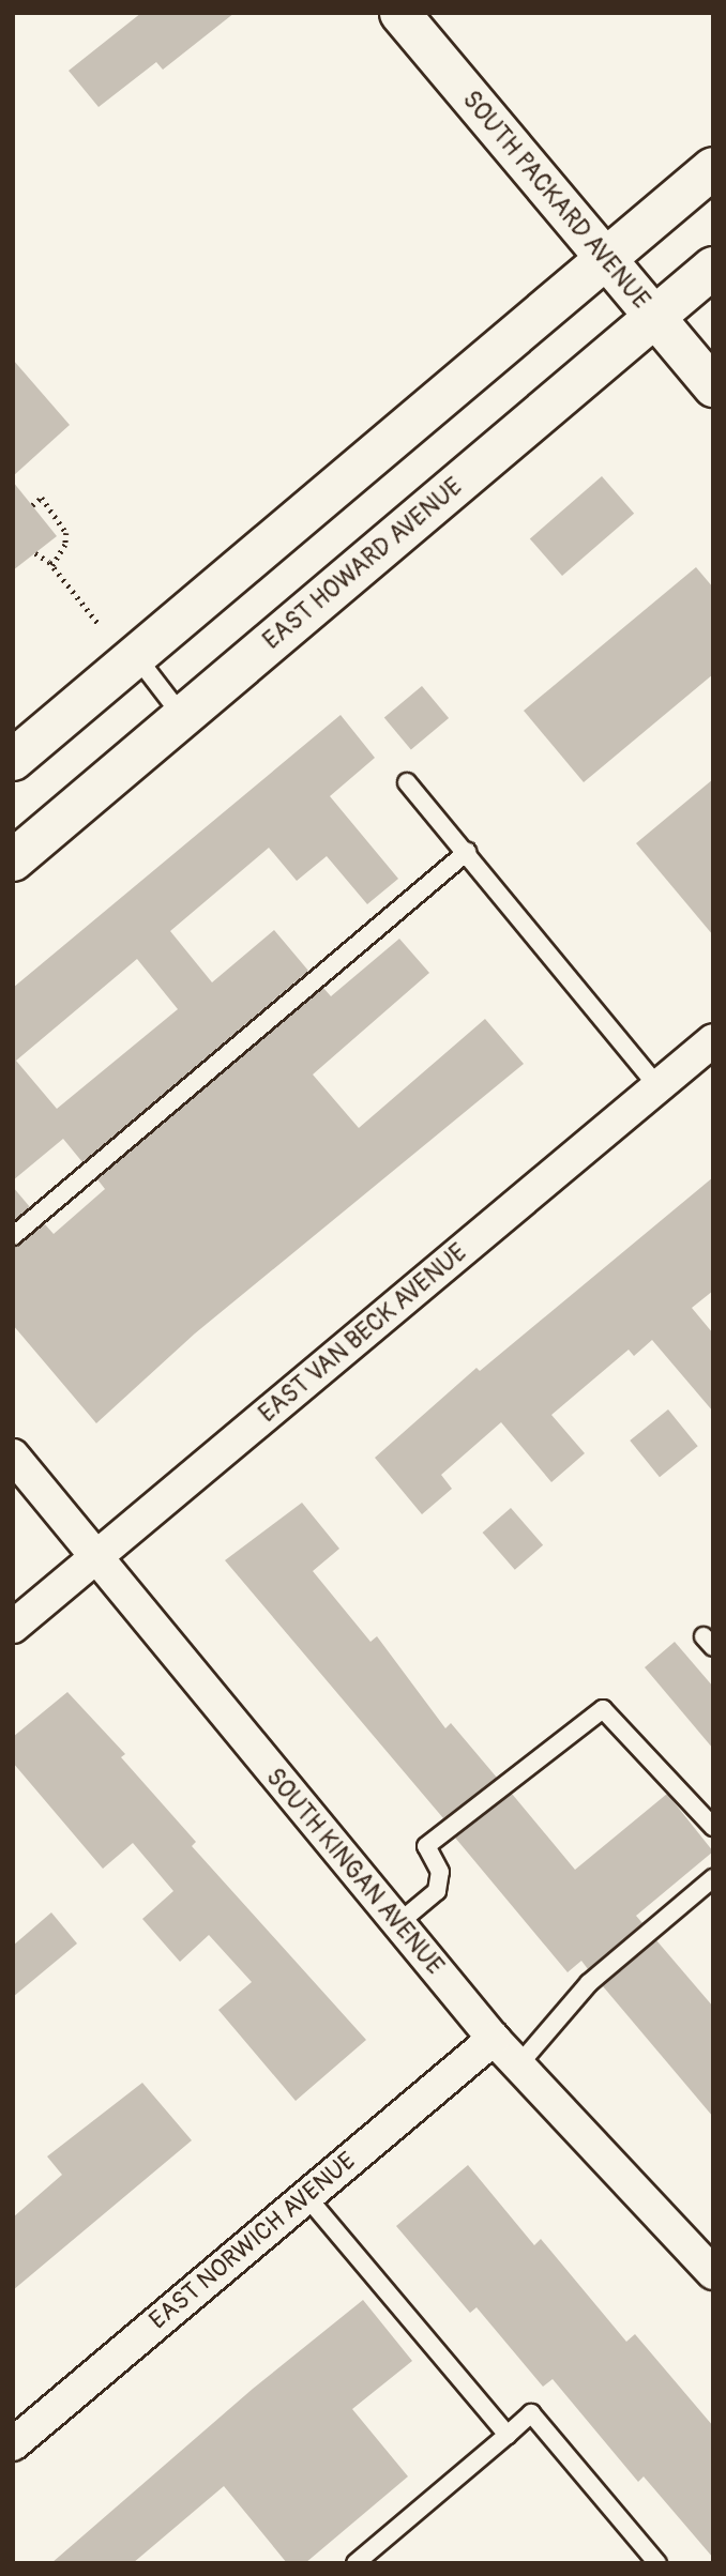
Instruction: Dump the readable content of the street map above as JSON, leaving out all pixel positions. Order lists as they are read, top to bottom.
{
  "streets": {
    "main road": ["EAST HOWARD AVENUE"],
    "street": [
      "SOUTH PACKARD AVENUE",
      "EAST VAN BECK AVENUE",
      "SOUTH KINGAN AVENUE",
      "EAST NORWICH AVENUE"
    ]
  },
  "crossings": [
    ["SOUTH PACKARD AVENUE", "EAST HOWARD AVENUE"],
    ["EAST VAN BECK AVENUE", "SOUTH KINGAN AVENUE"],
    ["SOUTH KINGAN AVENUE", "EAST NORWICH AVENUE"]
  ]
}
